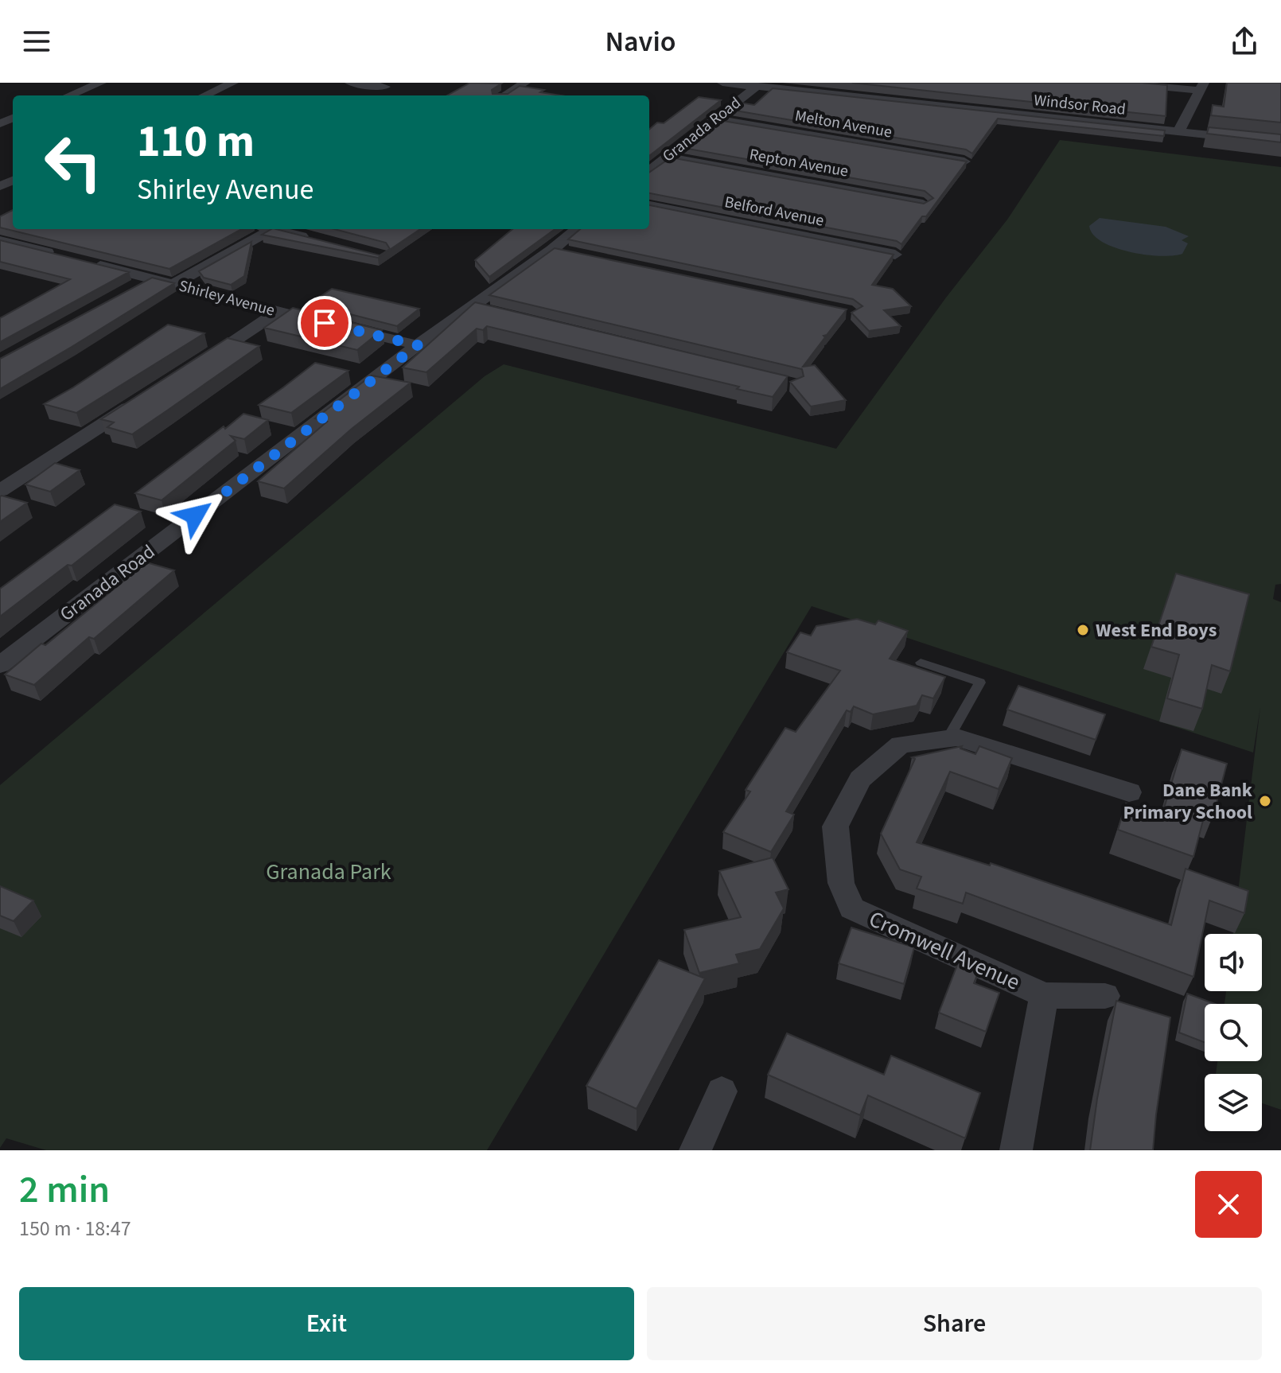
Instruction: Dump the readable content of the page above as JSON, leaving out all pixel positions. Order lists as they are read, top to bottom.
{
  "streets": {
    "street": [
      "Windsor Road",
      "Melton Avenue",
      "Granada Road",
      "Repton Avenue",
      "Belford Avenue",
      "Shirley Avenue",
      "Cromwell Avenue"
    ]
  },
  "crossings": [
    ["Windsor Road", "Granada Road"],
    ["Melton Avenue", "Granada Road"],
    ["Granada Road", "Repton Avenue"],
    ["Granada Road", "Shirley Avenue"]
  ],
  "parks": ["Granada Park"],
  "places": ["West End Boys", "Dane Bank Primary School"],
  "page": {
    "header": "Navio",
    "turn": ["110 m", "Shirley Avenue"],
    "heading": ["2 min", "150 m · 18:47"],
    "buttons": ["Exit", "Share"]
  }
}
